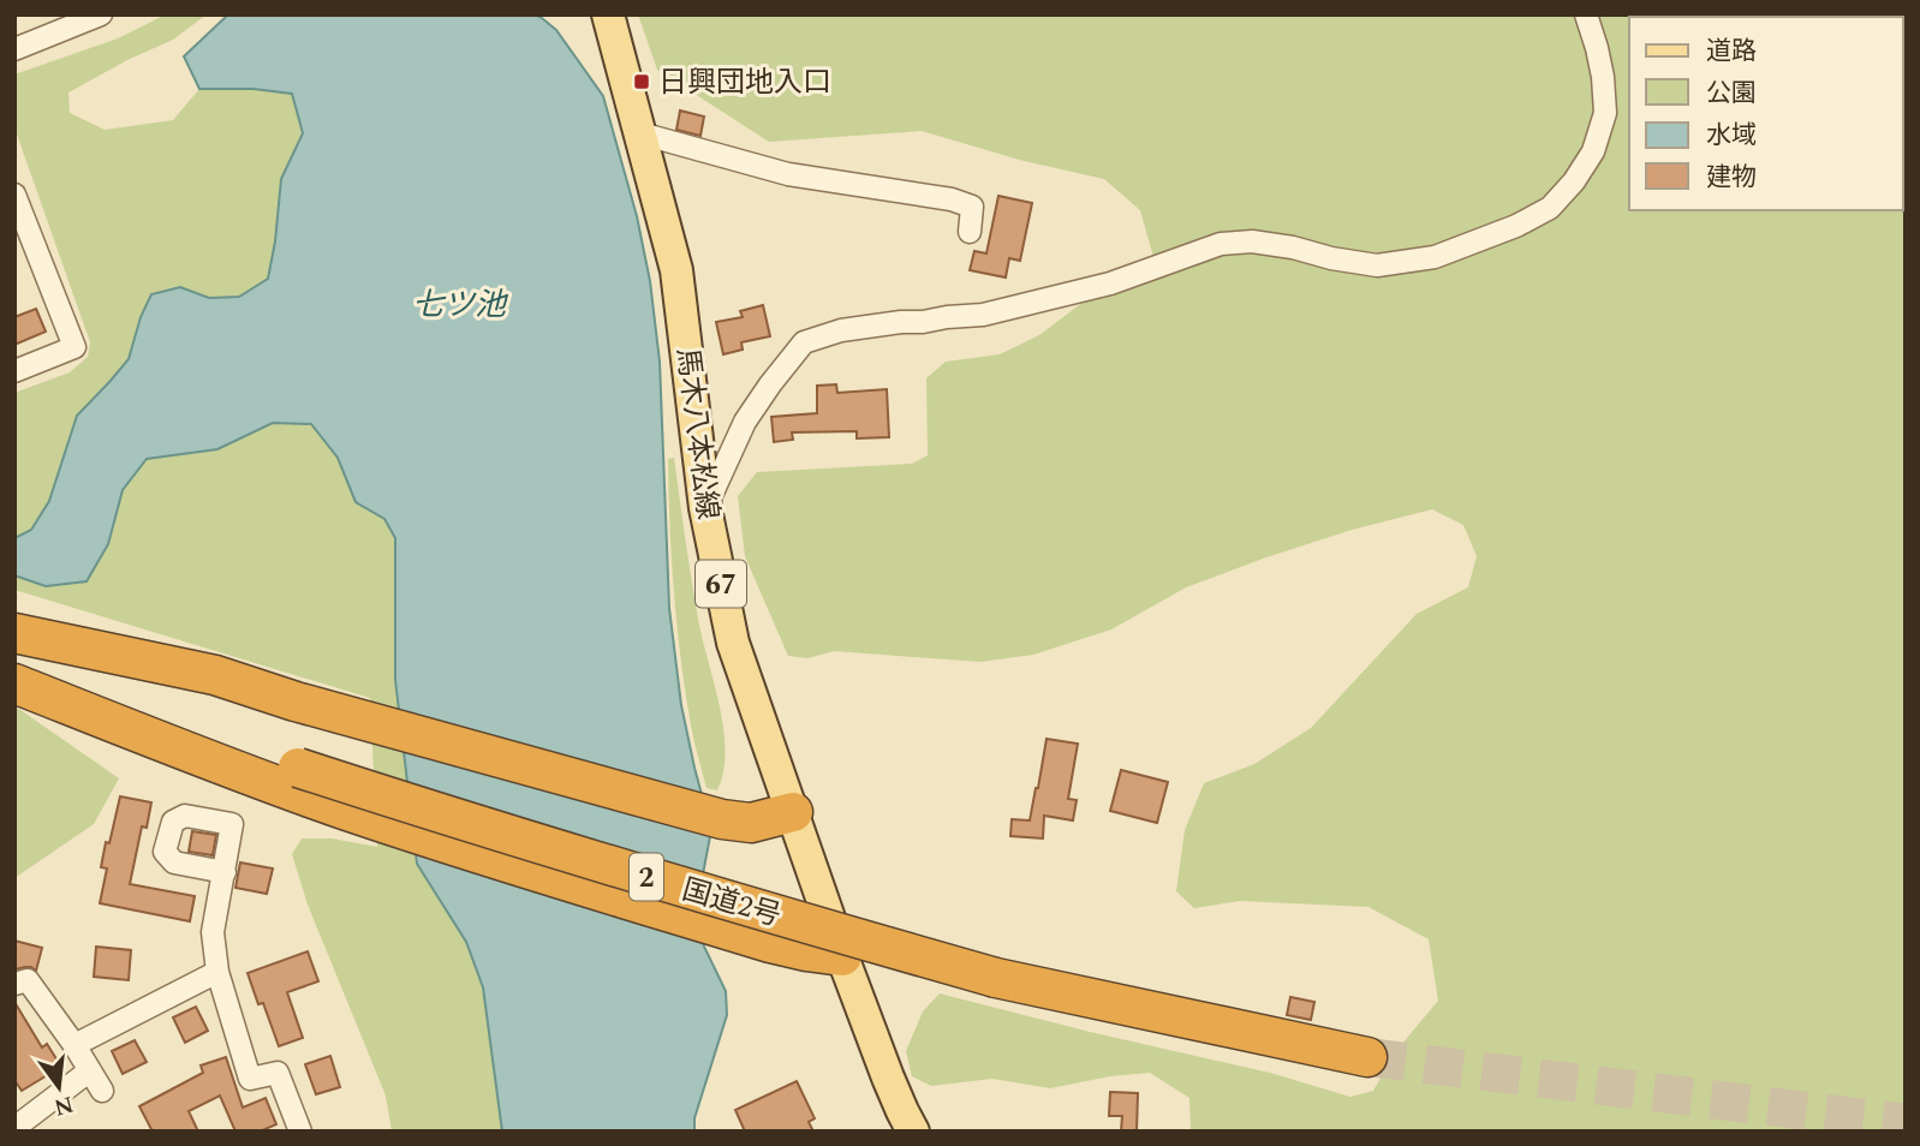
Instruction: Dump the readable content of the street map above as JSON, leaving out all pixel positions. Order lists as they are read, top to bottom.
{
  "streets": {
    "highway": ["2", "国道2号"],
    "main road": ["馬木八本松線", "67"]
  },
  "water": ["七ツ池"],
  "places": {
    "transit": ["日興団地入口"]
  },
  "legend": [
    "道路",
    "公園",
    "水域",
    "建物"
  ],
  "north": "bottom"
}
